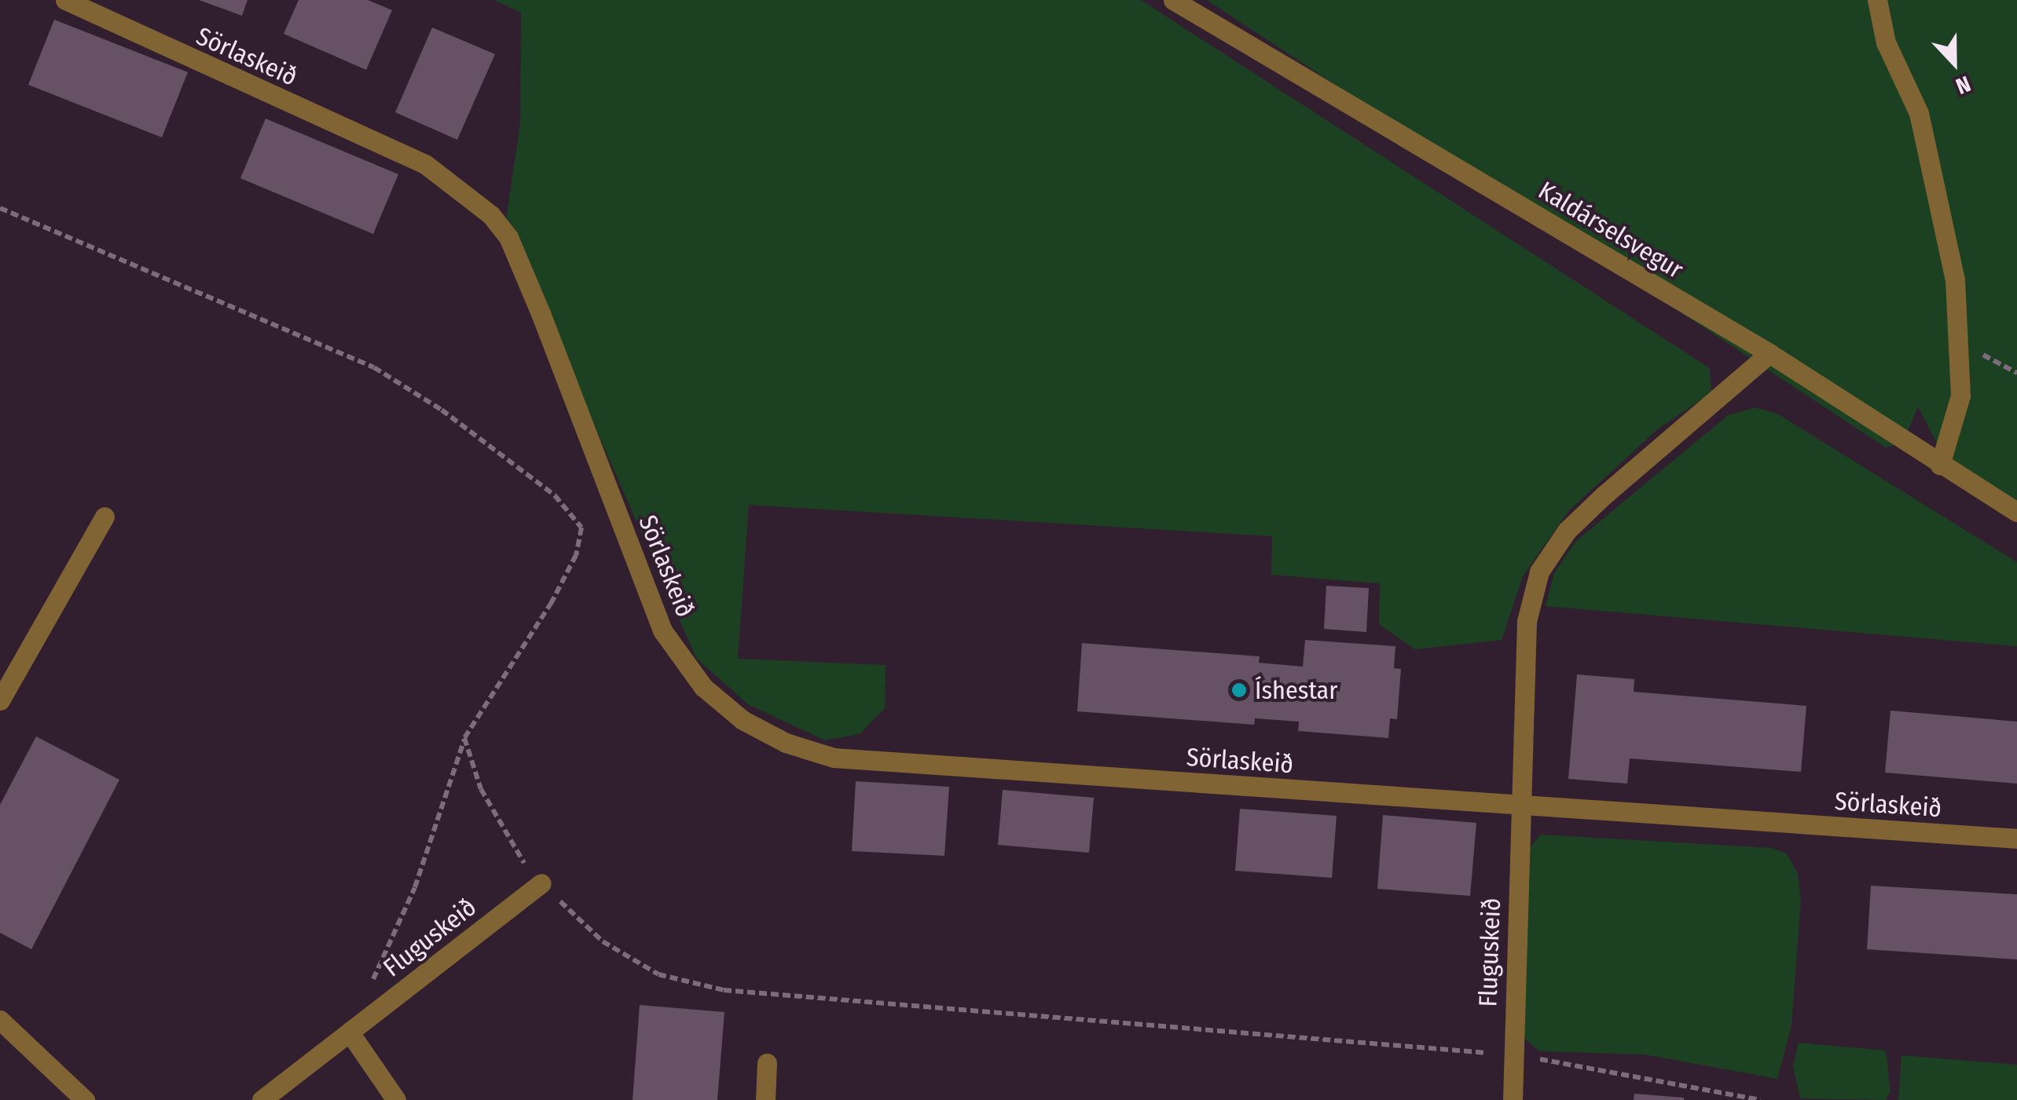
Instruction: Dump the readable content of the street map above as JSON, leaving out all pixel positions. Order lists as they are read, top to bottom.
{
  "streets": {
    "street": ["Sörlaskeið", "Kaldárselsvegur", "Fluguskeið"]
  },
  "crossings": [
    ["Sörlaskeið", "Fluguskeið"]
  ],
  "places": ["Íshestar"],
  "north": "bottom"
}
